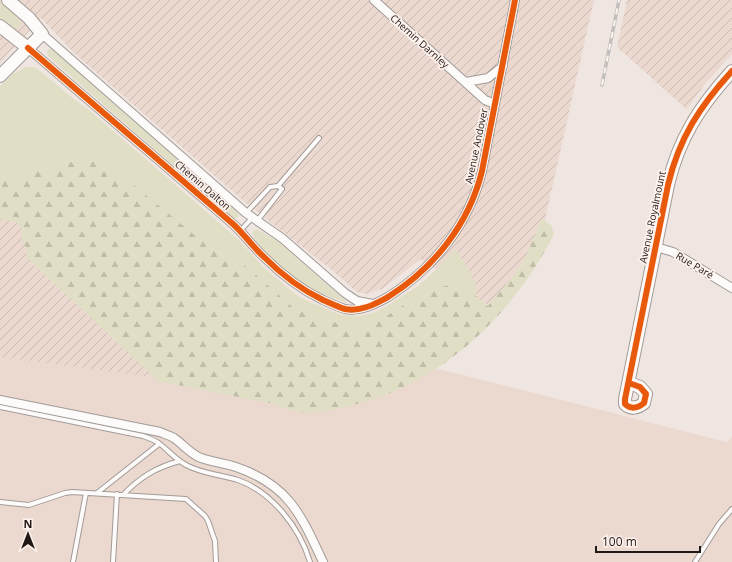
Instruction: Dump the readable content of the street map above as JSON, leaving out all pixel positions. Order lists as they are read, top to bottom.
{
  "streets": {
    "street": [
      "Chemin Darnley",
      "Avenue Andover",
      "Chemin Dalton",
      "Avenue Royalmount",
      "Rue Paré"
    ]
  },
  "crossings": [
    ["Chemin Darnley", "Avenue Andover"],
    ["Avenue Andover", "Chemin Dalton"],
    ["Avenue Royalmount", "Rue Paré"]
  ],
  "scale_bar": "100 m",
  "north": "top"
}
